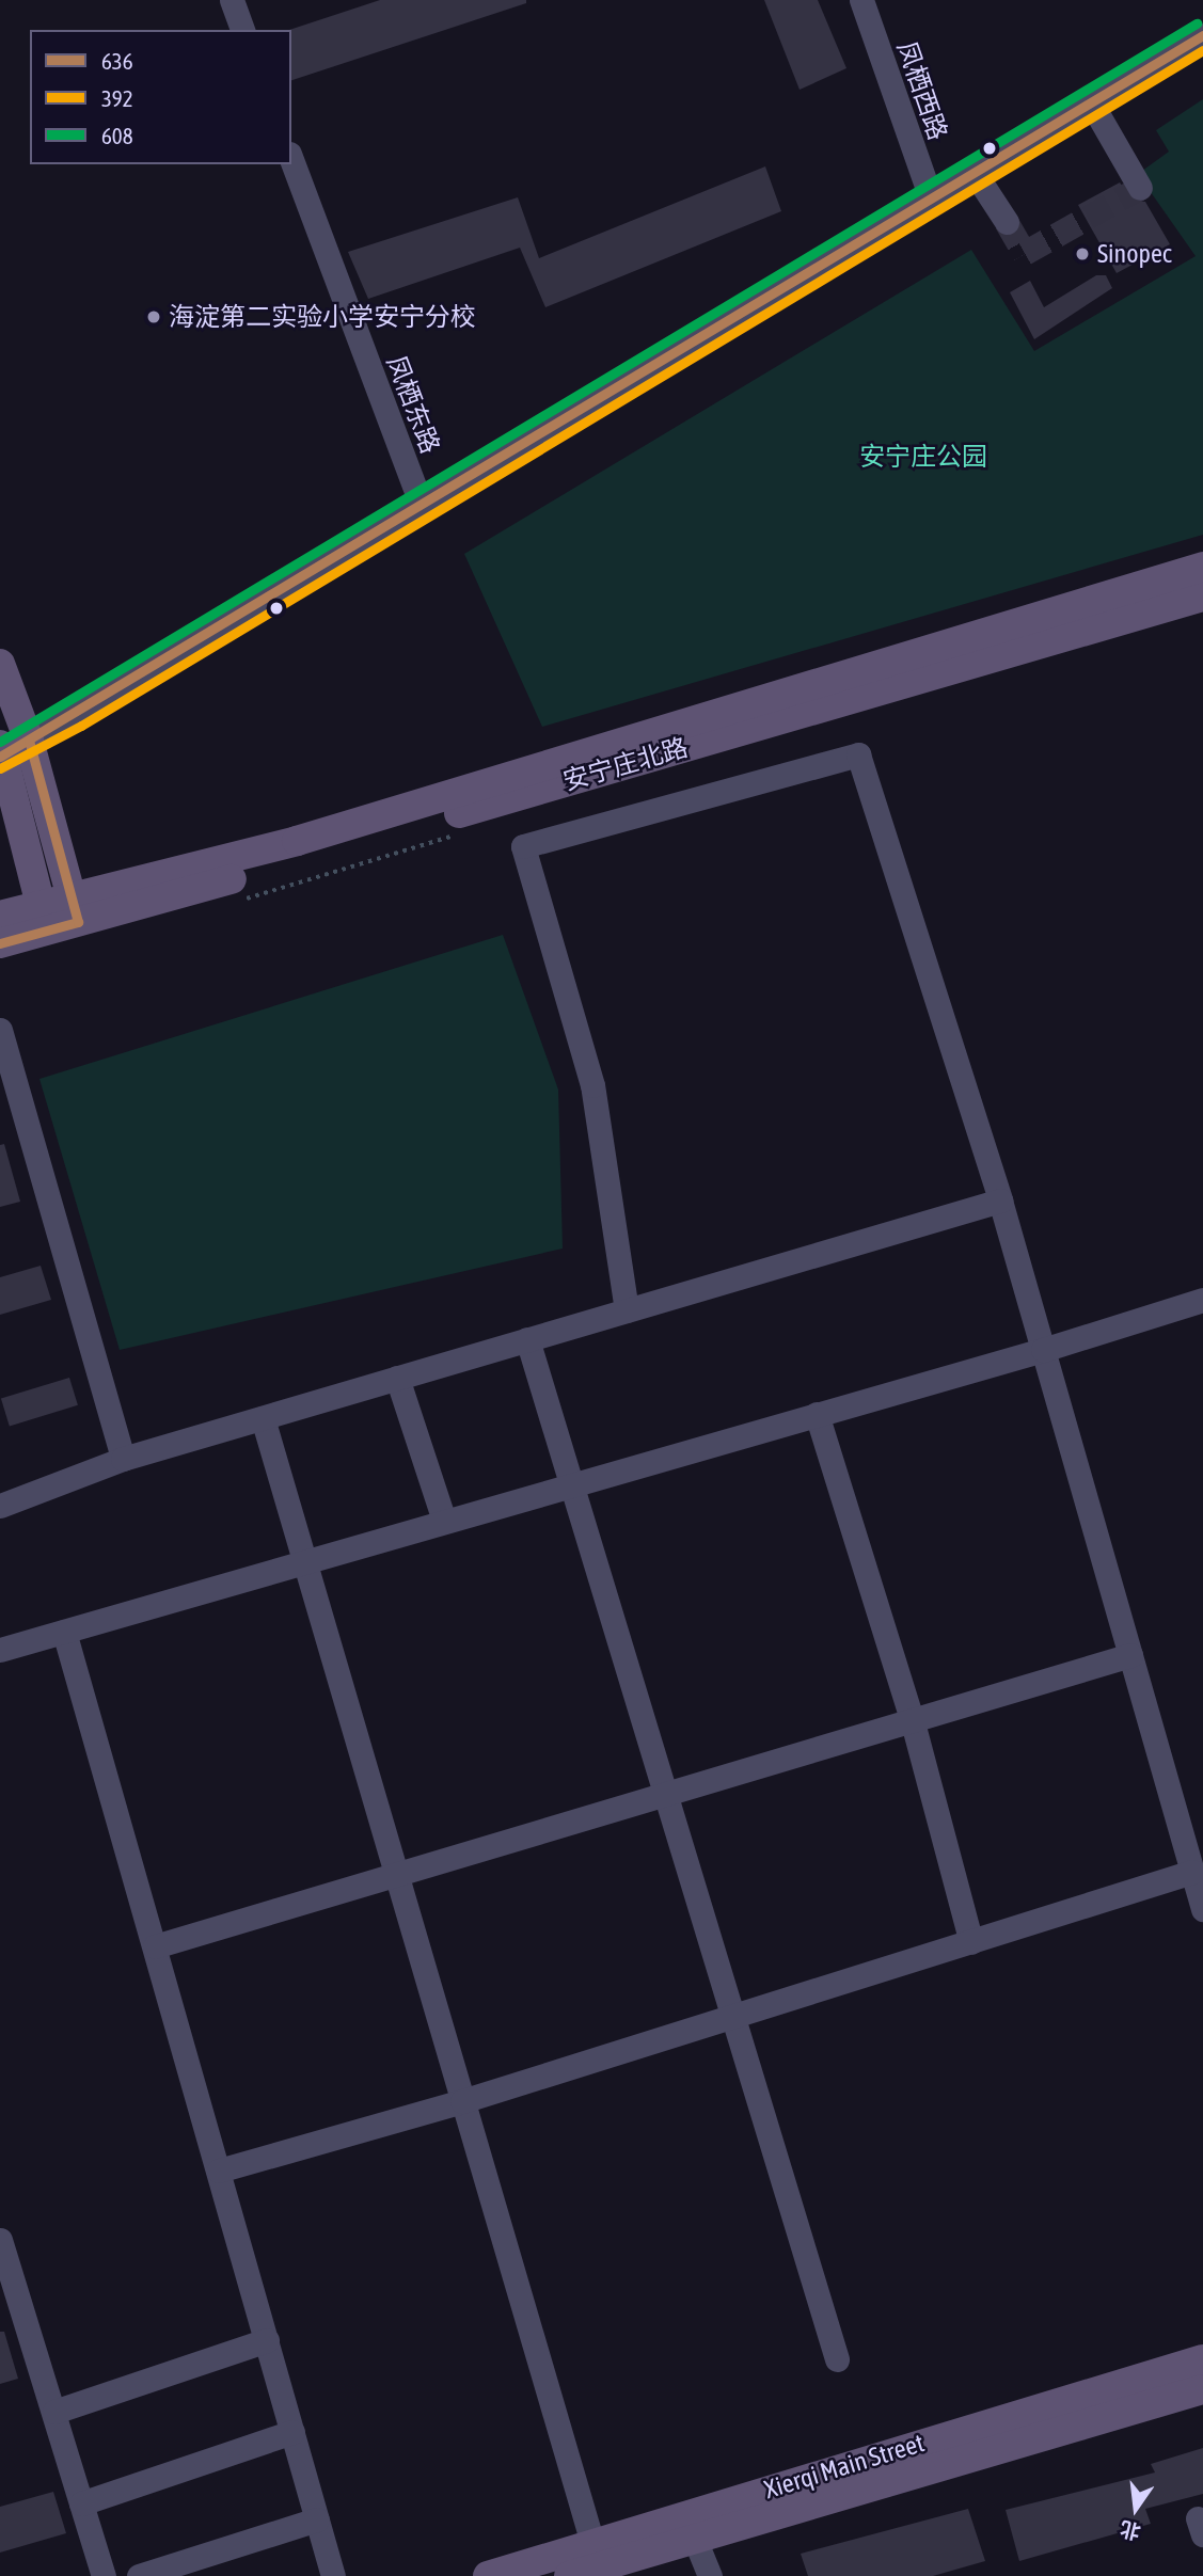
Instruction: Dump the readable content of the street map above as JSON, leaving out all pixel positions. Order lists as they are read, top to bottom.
{
  "streets": {
    "main road": ["安宁庄北路", "Xierqi Main Street"],
    "street": ["凤栖西路", "凤栖东路"]
  },
  "parks": ["安宁庄公园"],
  "places": ["Sinopec", "海淀第二实验小学安宁分校"],
  "lines": ["transit line 608", "transit line 636", "transit line 392"],
  "legend": ["636", "392", "608"],
  "north": "bottom"
}
